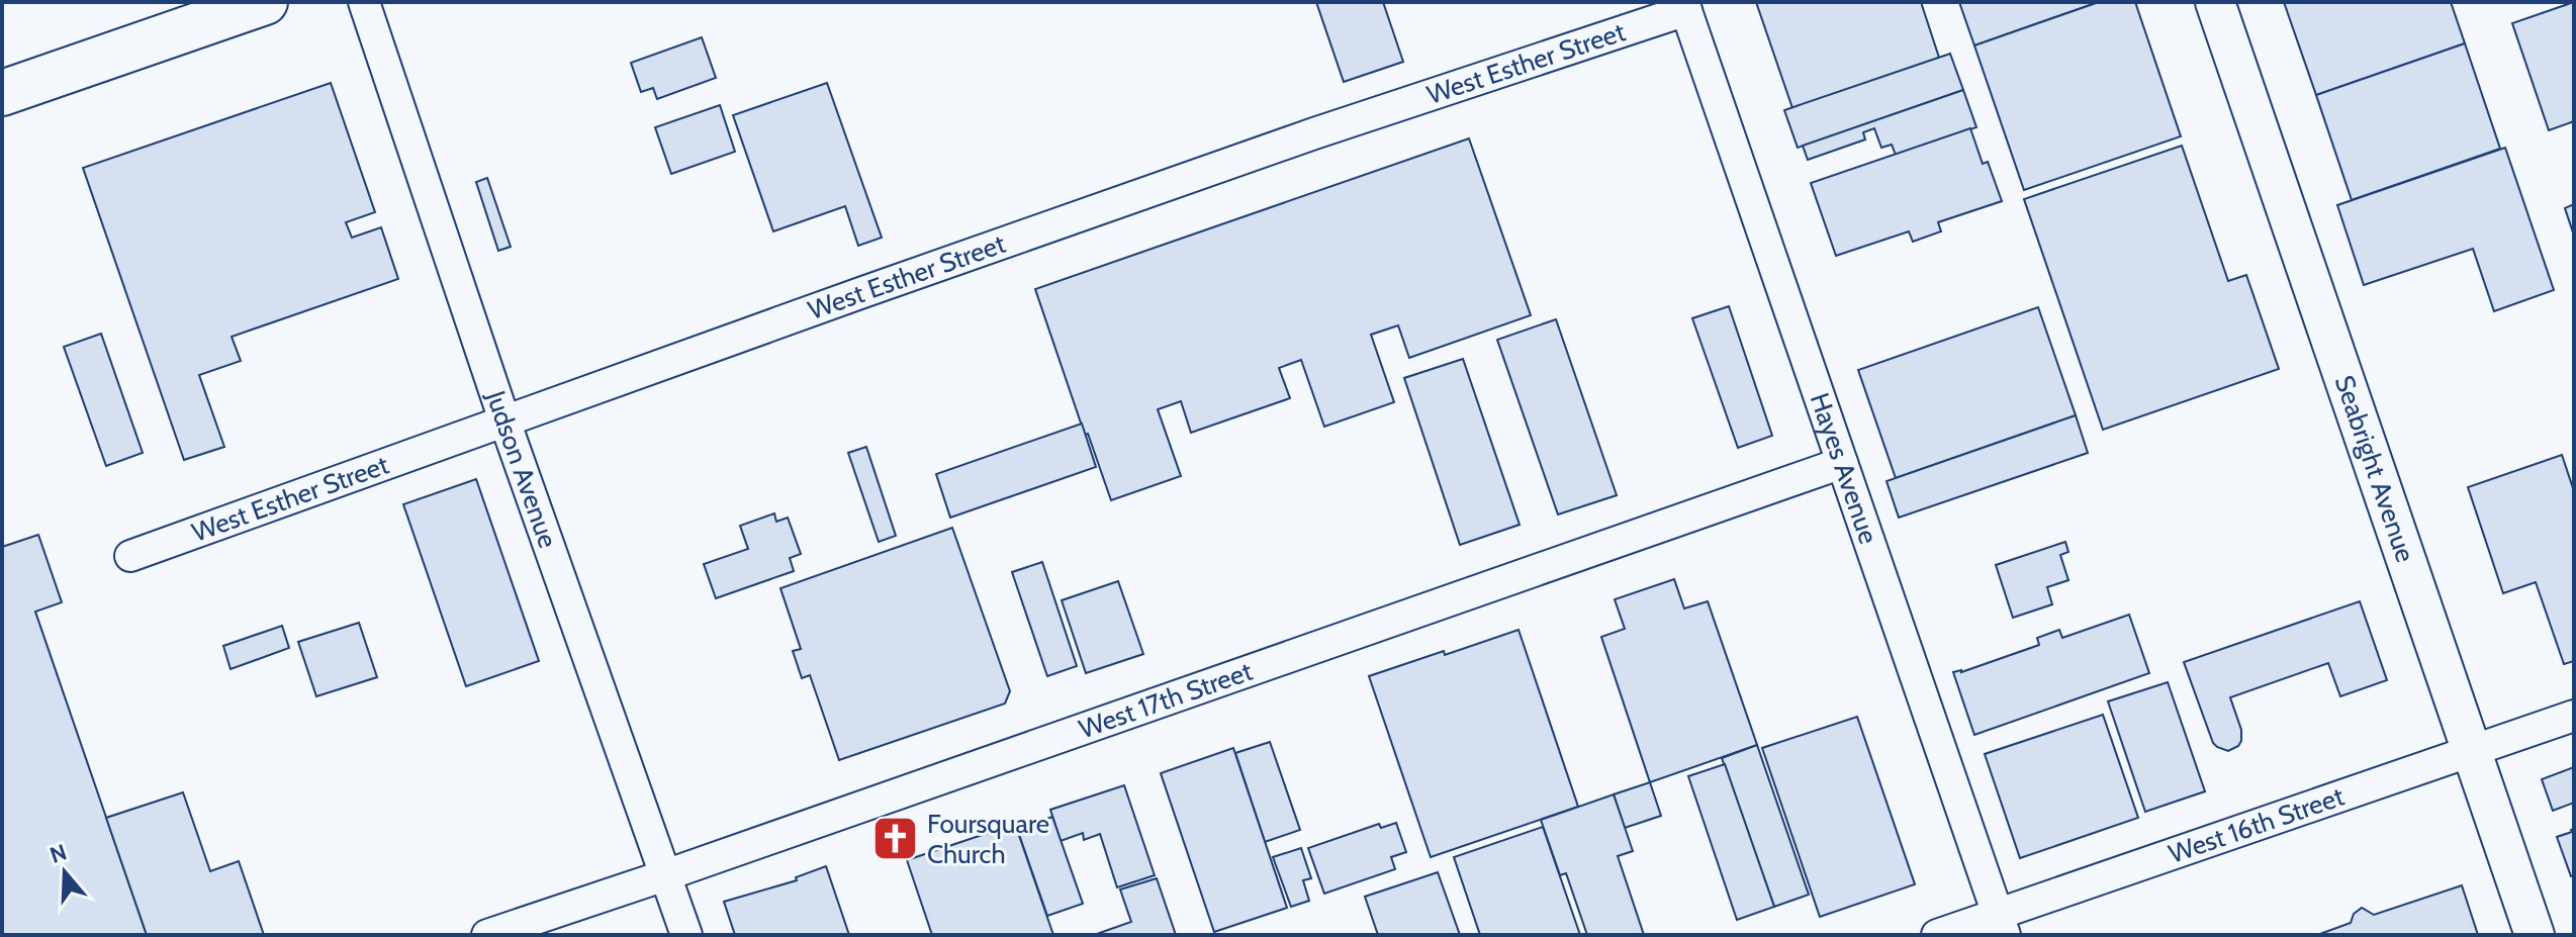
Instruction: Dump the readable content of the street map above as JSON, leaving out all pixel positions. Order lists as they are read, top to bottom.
{
  "streets": {
    "street": [
      "West Esther Street",
      "Seabright Avenue",
      "Hayes Avenue",
      "Judson Avenue",
      "West 17th Street",
      "West 16th Street"
    ]
  },
  "crossings": [
    ["West Esther Street", "Hayes Avenue"],
    ["West Esther Street", "Judson Avenue"],
    ["Seabright Avenue", "West 16th Street"],
    ["Hayes Avenue", "West 17th Street"],
    ["Hayes Avenue", "West 16th Street"],
    ["Judson Avenue", "West 17th Street"]
  ],
  "places": {
    "church": ["Foursquare Church"]
  },
  "north": "top"
}
